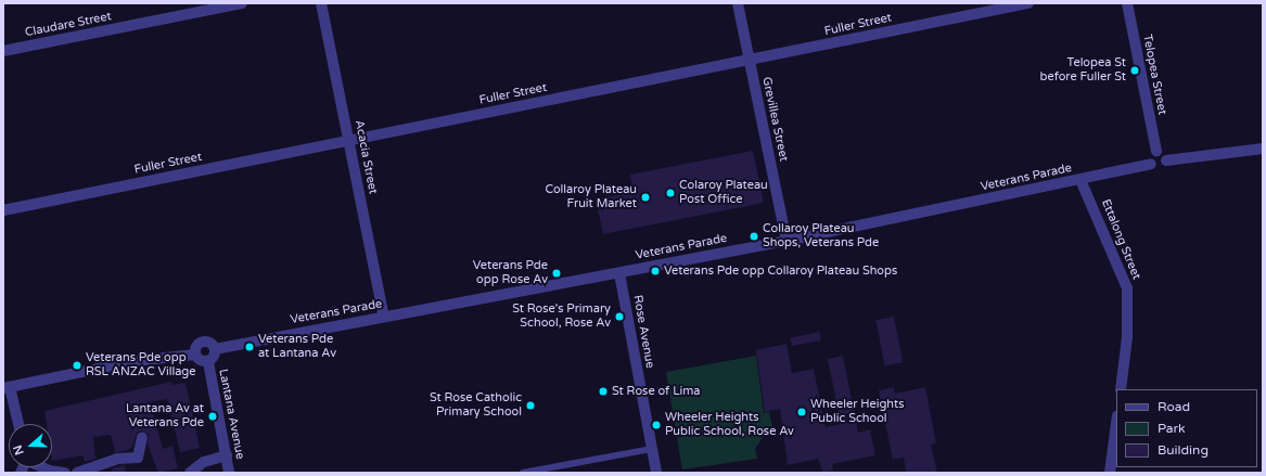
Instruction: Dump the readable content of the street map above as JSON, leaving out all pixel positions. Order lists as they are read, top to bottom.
{
  "streets": {
    "street": [
      "Claudare Street",
      "Fuller Street",
      "Telopea Street",
      "Grevillea Street",
      "Acacia Street",
      "Veterans Parade",
      "Ettalong Street",
      "Rose Avenue",
      "Lantana Avenue"
    ]
  },
  "crossings": [
    ["Fuller Street", "Grevillea Street"],
    ["Fuller Street", "Acacia Street"],
    ["Telopea Street", "Veterans Parade"],
    ["Grevillea Street", "Veterans Parade"],
    ["Acacia Street", "Veterans Parade"],
    ["Veterans Parade", "Ettalong Street"],
    ["Veterans Parade", "Rose Avenue"]
  ],
  "places": [
    "Telopea St before Fuller St",
    "Colaroy Plateau Post Office",
    "Collaroy Plateau Fruit Market",
    "Collaroy Plateau Shops, Veterans Pde",
    "Veterans Pde opp Collaroy Plateau Shops",
    "Veterans Pde opp Rose Av",
    "St Rose's Primary School, Rose Av",
    "Veterans Pde at Lantana Av",
    "Veterans Pde opp RSL ANZAC Village",
    "St Rose of Lima",
    "St Rose Catholic Primary School",
    "Wheeler Heights Public School",
    "Lantana Av at Veterans Pde",
    "Wheeler Heights Public School, Rose Av"
  ],
  "legend": ["Road", "Park", "Building"],
  "north": "left"
}
